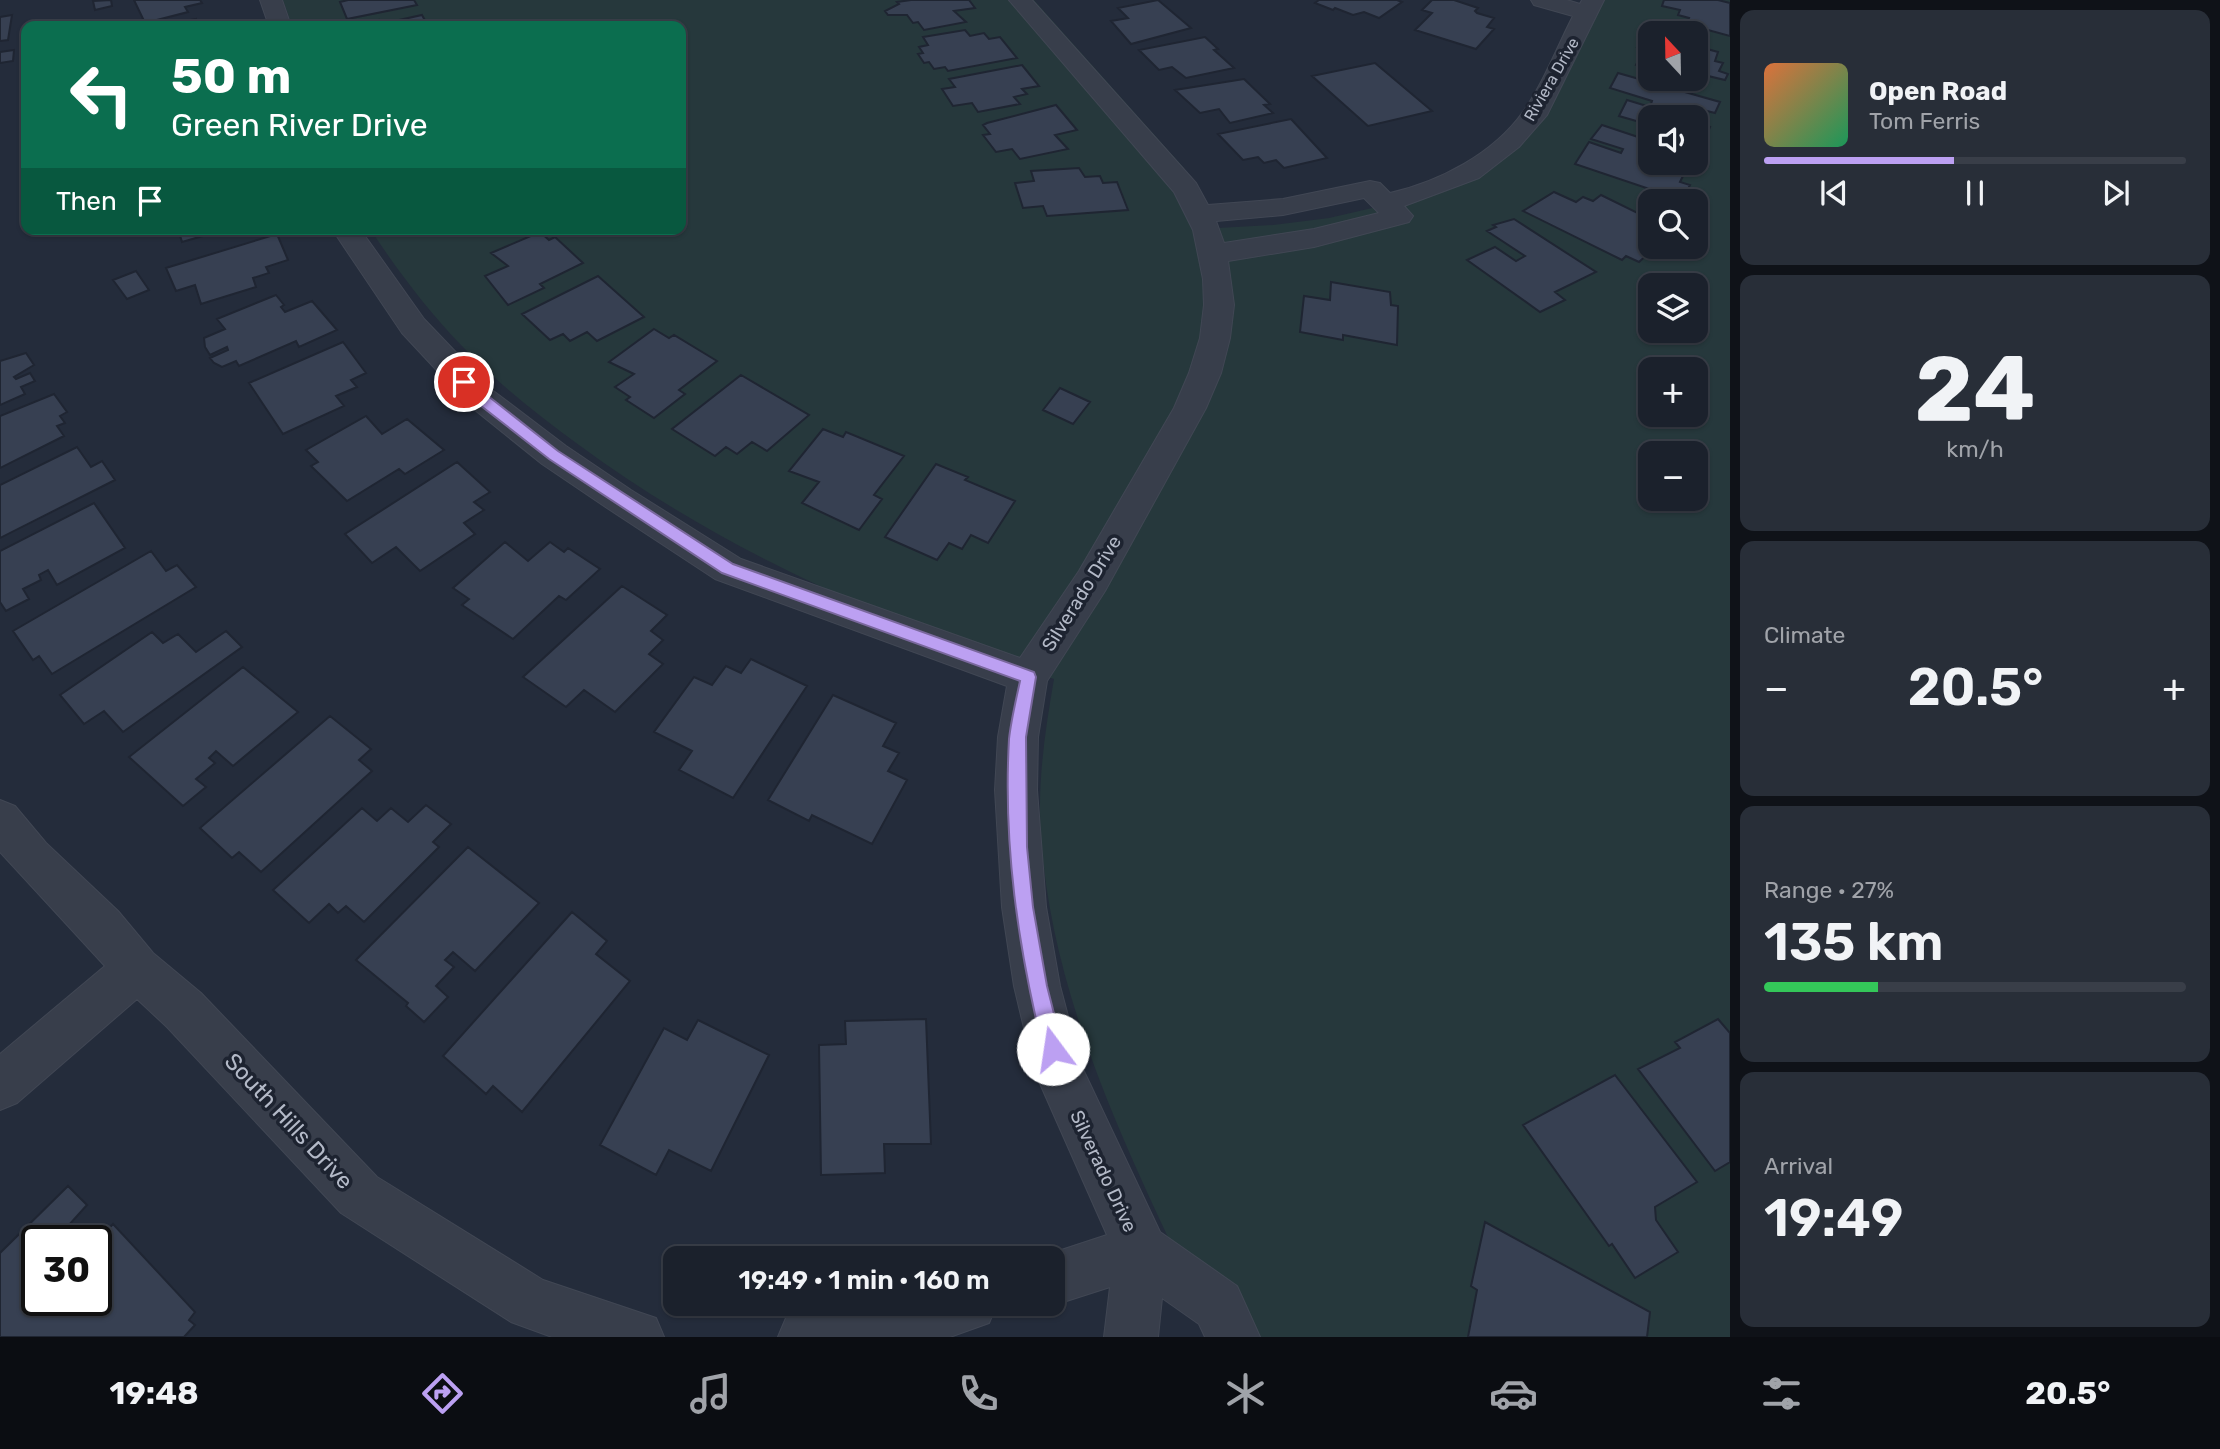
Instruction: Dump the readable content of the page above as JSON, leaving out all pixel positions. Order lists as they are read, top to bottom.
{
  "streets": {
    "street": ["Riviera Drive", "Silverado Drive", "South Hills Drive"]
  },
  "north": "top",
  "page": {
    "map_buttons": ["+", "−"],
    "turn": ["50 m", "Green River Drive"],
    "song": ["Open Road", "Tom Ferris"],
    "then": "Then",
    "tile": [
      ["24", "km/h"],
      "Climate",
      ["Range · 27%", "135 km"],
      ["Arrival", "19:49"]
    ],
    "heat": ["−", "20.5°", "+"],
    "limit": "30",
    "trip": "19:49 · 1 min · 160 m",
    "tabs": ["19:48", "20.5°"]
  }
}
